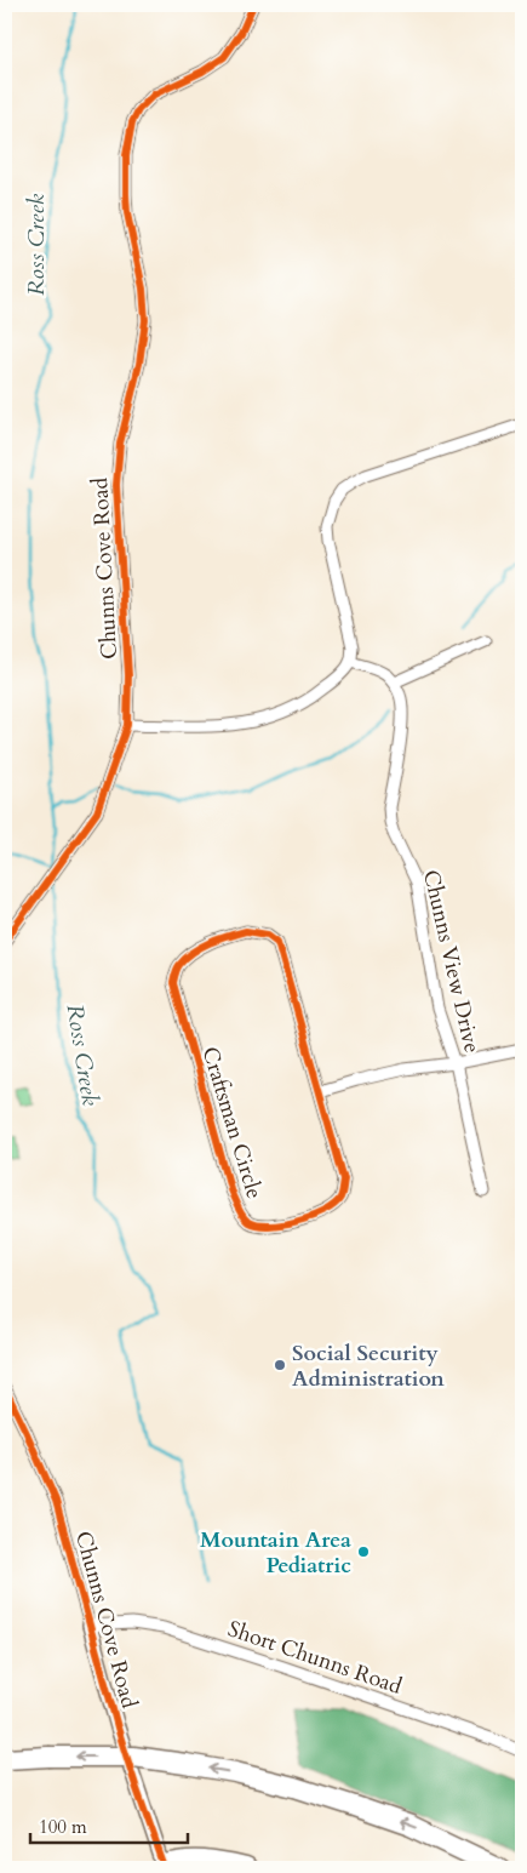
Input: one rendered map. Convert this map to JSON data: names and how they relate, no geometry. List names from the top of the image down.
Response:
{
  "streets": {
    "street": [
      "Chunns Cove Road",
      "Chunns View Drive",
      "Craftsman Circle",
      "Short Chunns Road"
    ]
  },
  "crossings": [
    ["Chunns Cove Road", "Short Chunns Road"]
  ],
  "water": ["Ross Creek"],
  "places": ["Social Security Administration", "Mountain Area Pediatric"],
  "scale_bar": "100 m"
}
